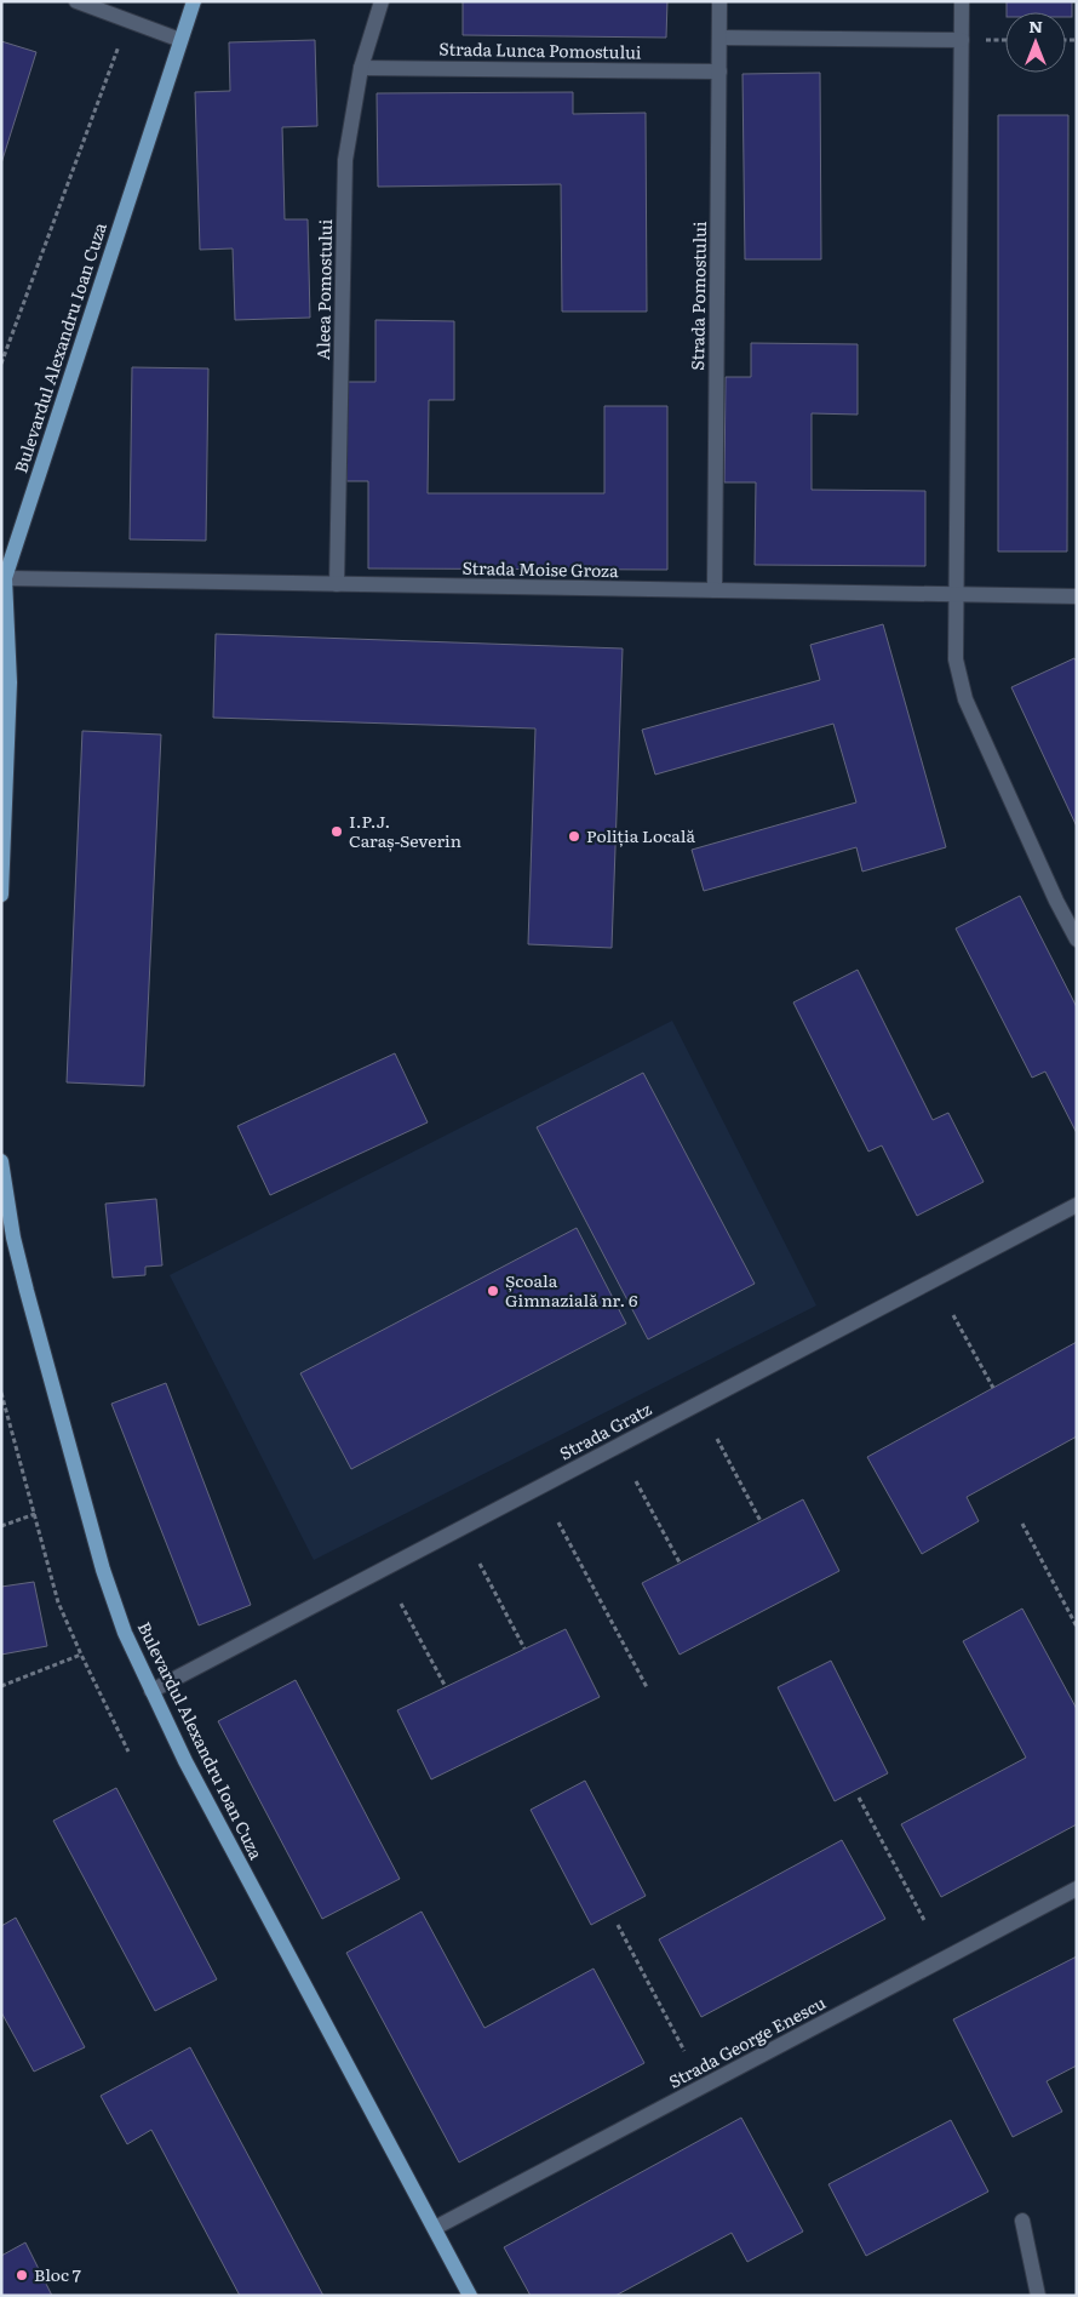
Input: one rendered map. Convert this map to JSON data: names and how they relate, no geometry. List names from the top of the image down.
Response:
{
  "streets": {
    "main road": ["Bulevardul Alexandru Ioan Cuza"],
    "street": [
      "Strada Lunca Pomostului",
      "Aleea Pomostului",
      "Strada Pomostului",
      "Strada Moise Groza",
      "Strada Gratz",
      "Strada George Enescu"
    ]
  },
  "crossings": [
    ["Strada Lunca Pomostului", "Aleea Pomostului"],
    ["Strada Lunca Pomostului", "Strada Pomostului"],
    ["Aleea Pomostului", "Strada Moise Groza"],
    ["Strada Pomostului", "Strada Moise Groza"],
    ["Bulevardul Alexandru Ioan Cuza", "Strada Moise Groza"],
    ["Bulevardul Alexandru Ioan Cuza", "Strada Gratz"],
    ["Bulevardul Alexandru Ioan Cuza", "Strada George Enescu"]
  ],
  "places": [
    "I.P.J. Caraș-Severin",
    "Poliția Locală",
    "Școala Gimnazială nr. 6",
    "Bloc 7"
  ],
  "north": "top"
}
